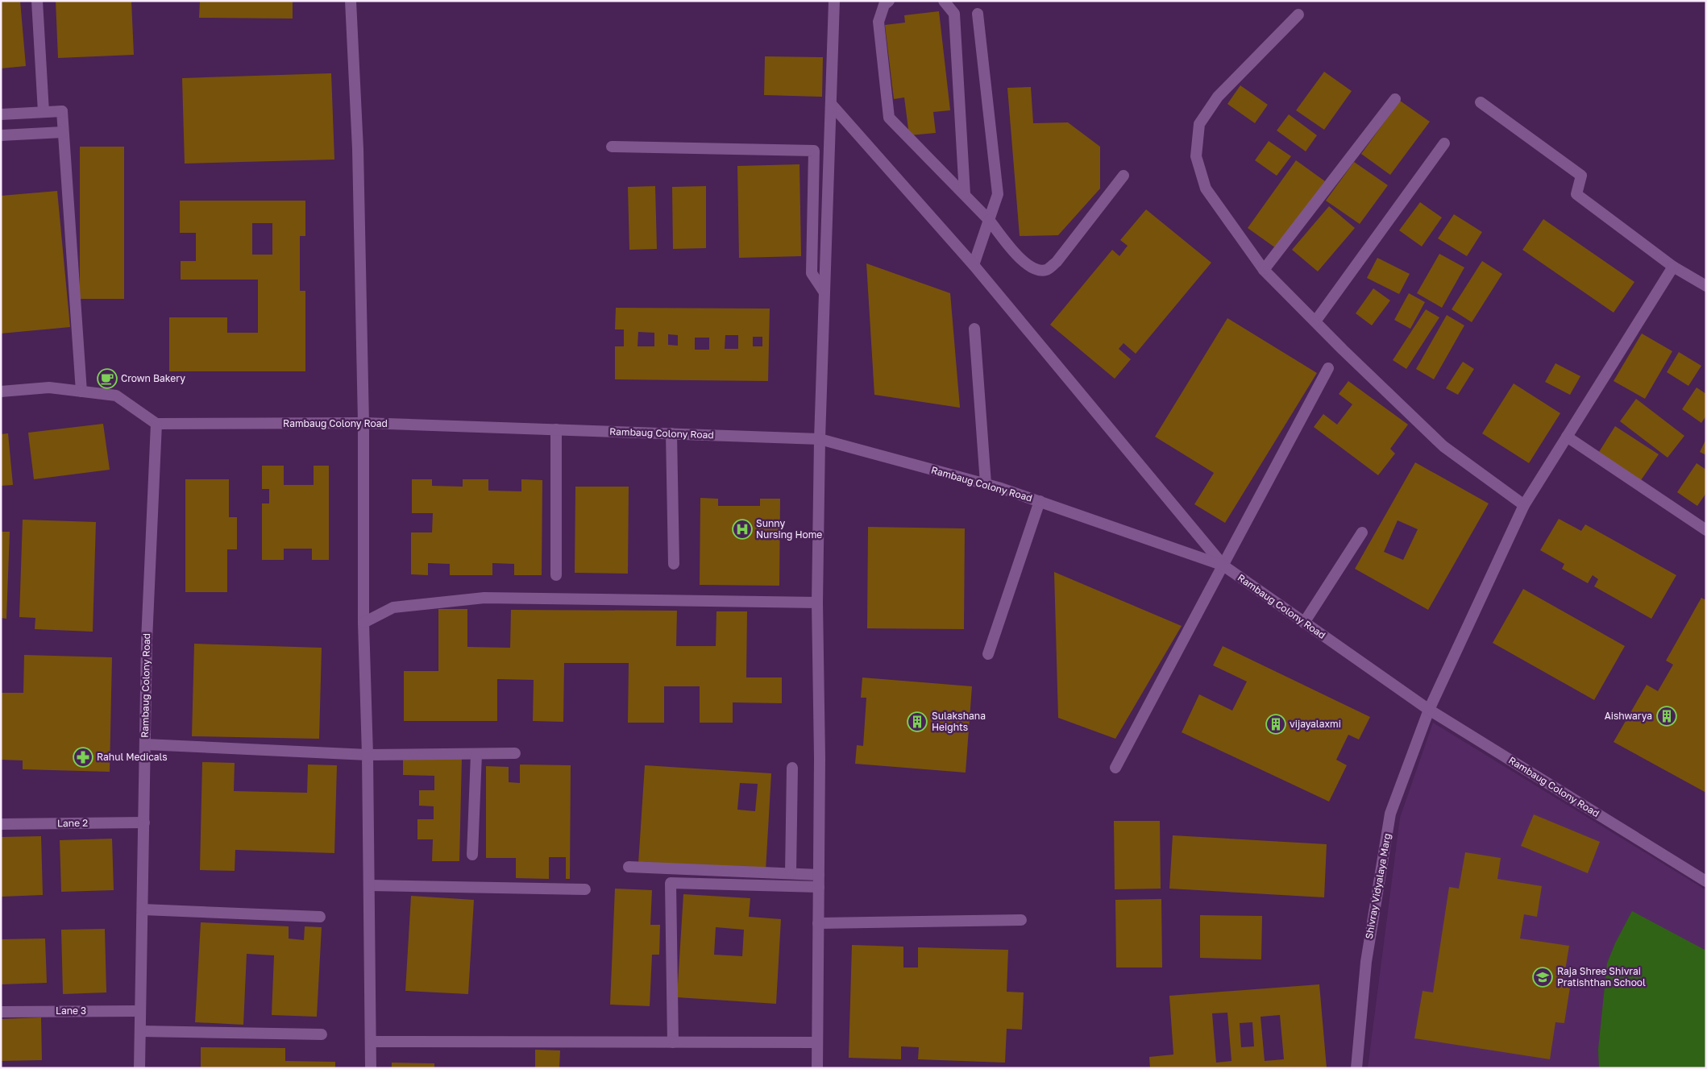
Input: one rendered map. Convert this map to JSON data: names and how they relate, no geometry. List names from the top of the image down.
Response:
{
  "streets": {
    "street": [
      "Rambaug Colony Road",
      "Lane 2",
      "Shivray Vidyalaya Marg",
      "Lane 3"
    ]
  },
  "crossings": [
    ["Rambaug Colony Road", "Lane 2"],
    ["Rambaug Colony Road", "Shivray Vidyalaya Marg"],
    ["Rambaug Colony Road", "Lane 3"]
  ],
  "places": {
    "cafe": ["Crown Bakery"],
    "hospital": ["Sunny Nursing Home"],
    "building": ["Aishwarya", "Sulakshana Heights", "vijayalaxmi"],
    "pharmacy": ["Rahul Medicals"],
    "school or university": ["Raja Shree Shivrai Pratishthan School"]
  }
}
